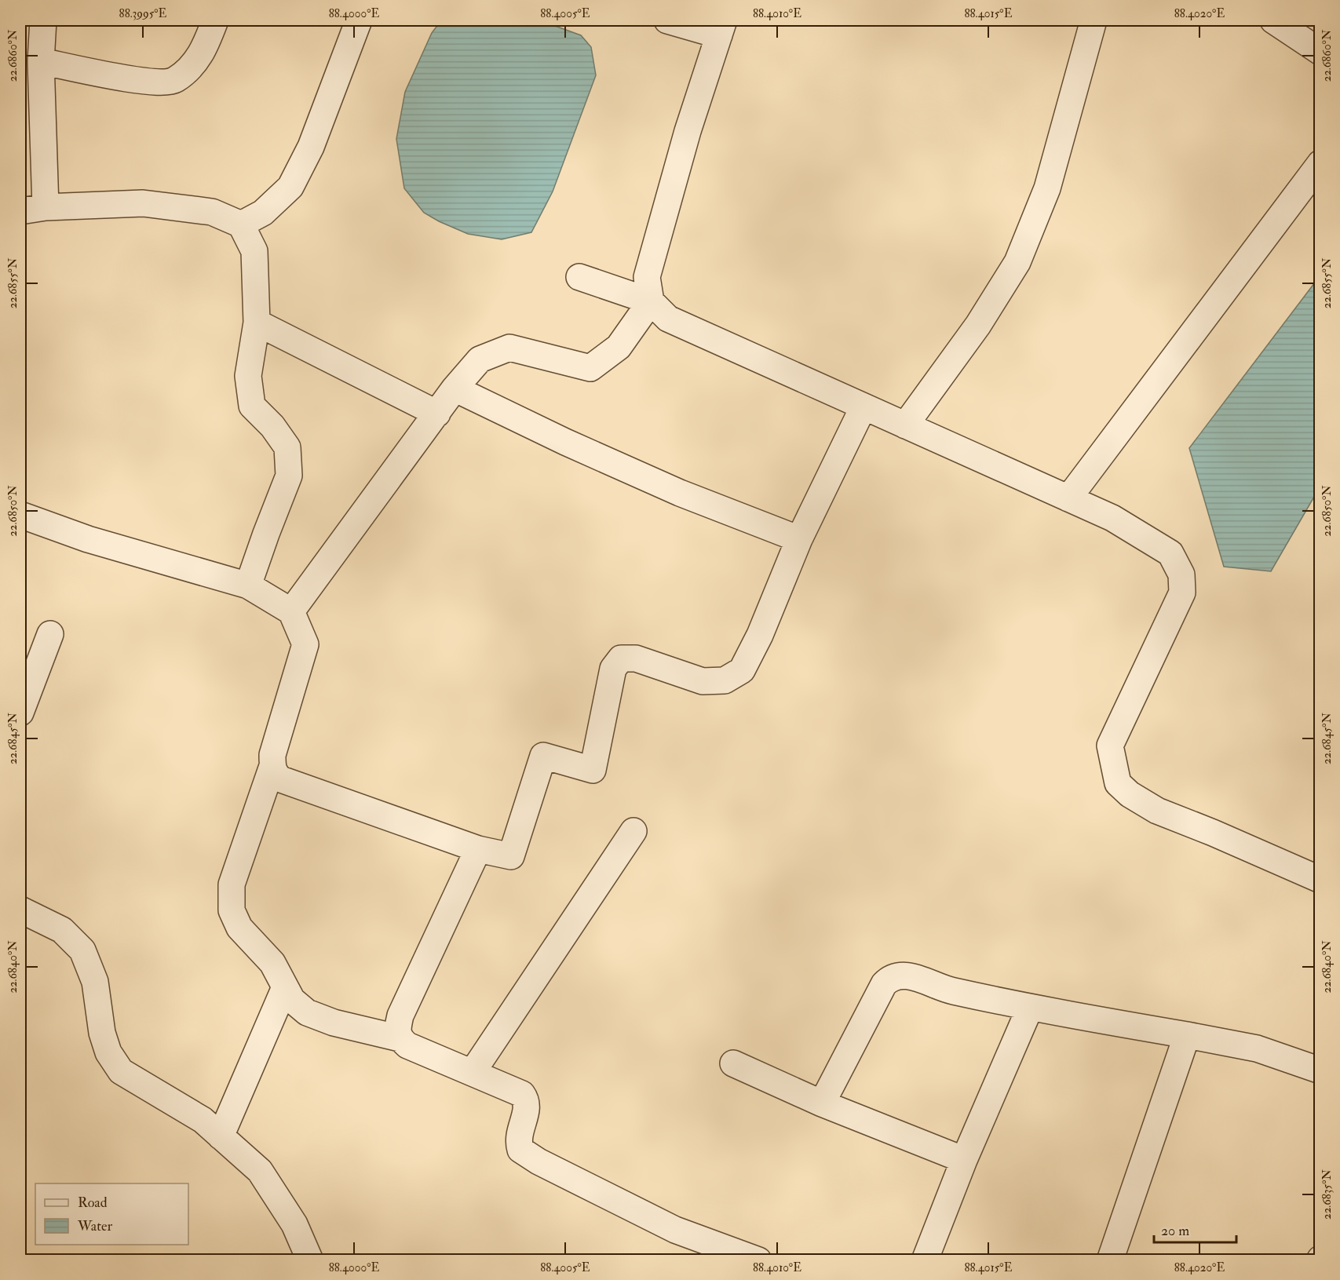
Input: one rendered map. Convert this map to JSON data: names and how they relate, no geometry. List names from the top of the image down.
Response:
{
  "legend": ["Road", "Water"],
  "scale_bar": "20 m",
  "coordinates": [
    "88.3995°E",
    "88.4000°E",
    "88.4005°E",
    "88.4010°E",
    "88.4015°E",
    "88.4020°E",
    "22.6860°N",
    "22.6855°N",
    "22.6850°N",
    "22.6845°N",
    "22.6840°N",
    "22.6835°N"
  ]
}
